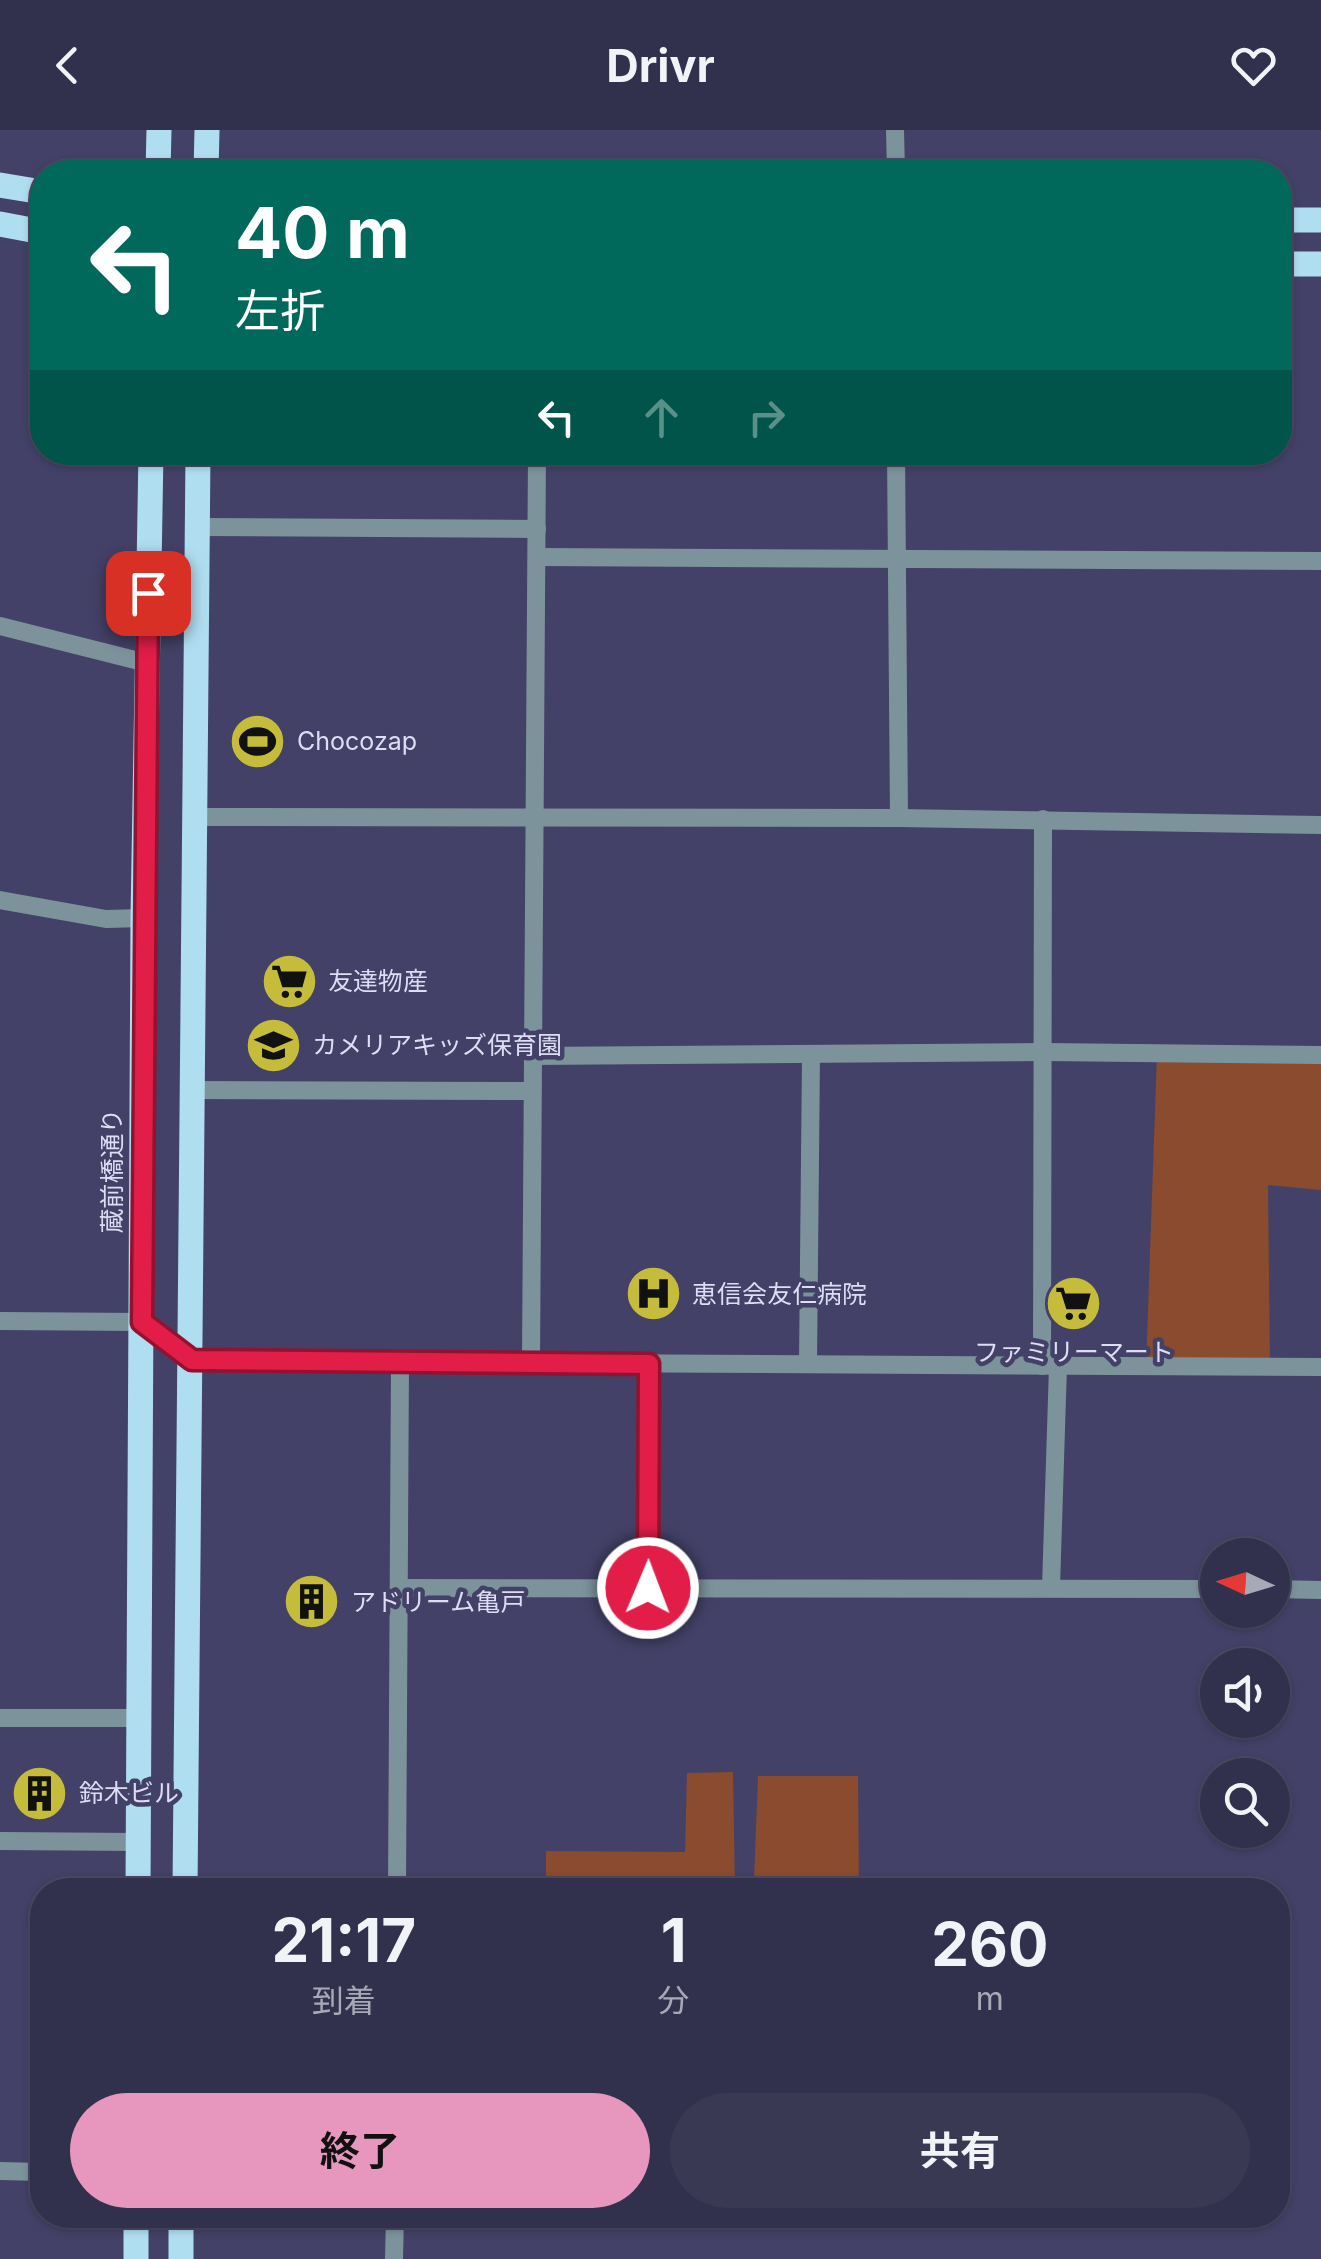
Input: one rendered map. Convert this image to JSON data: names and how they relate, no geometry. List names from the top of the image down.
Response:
{
  "streets": {
    "main road": ["蔵前橋通り"]
  },
  "places": {
    "sports": ["Chocozap"],
    "supermarket": ["友達物産", "ファミリーマート"],
    "school or university": ["カメリアキッズ保育園"],
    "hospital": ["恵信会友仁病院"],
    "building": ["アドリーム亀戸", "鈴木ビル"]
  },
  "north": "left",
  "page": {
    "header": "Drivr",
    "turn": ["40 m", "左折"],
    "eta": [
      "21:17",
      "到着",
      "1",
      "分",
      "260",
      "m"
    ],
    "buttons": ["終了", "共有"]
  }
}
